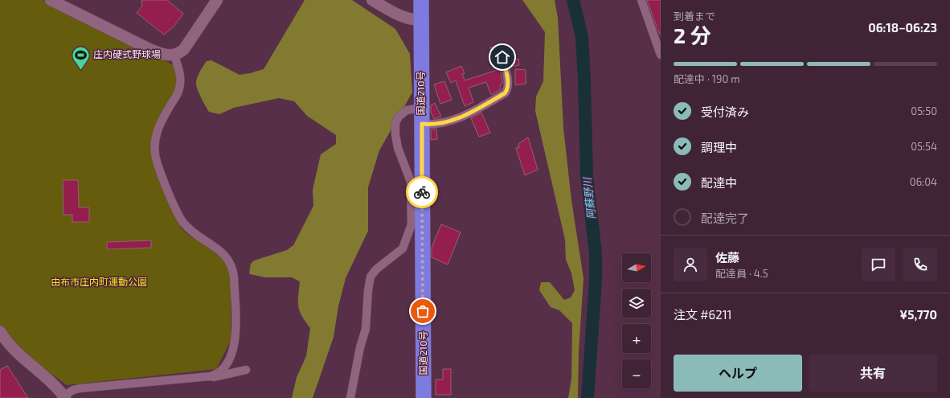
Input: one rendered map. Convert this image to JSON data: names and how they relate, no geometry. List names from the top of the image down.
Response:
{
  "streets": {
    "highway": ["国道210号"]
  },
  "water": ["阿蘇野川"],
  "parks": ["由布市庄内町運動公園"],
  "places": {
    "sports": ["庄内硬式野球場"]
  },
  "north": "right",
  "page": {
    "heading": ["2 分", "到着まで", "06:18–06:23"],
    "panel": [
      "佐藤",
      "配達員 · 4.5",
      "注文 #6211",
      "¥5,770"
    ],
    "bar": "配達中 · 190 m",
    "list": [
      ["受付済み", "05:50"],
      ["調理中", "05:54"],
      ["配達中", "06:04"],
      "配達完了"
    ],
    "map_buttons": ["+", "−"],
    "buttons": ["ヘルプ", "共有"]
  }
}
